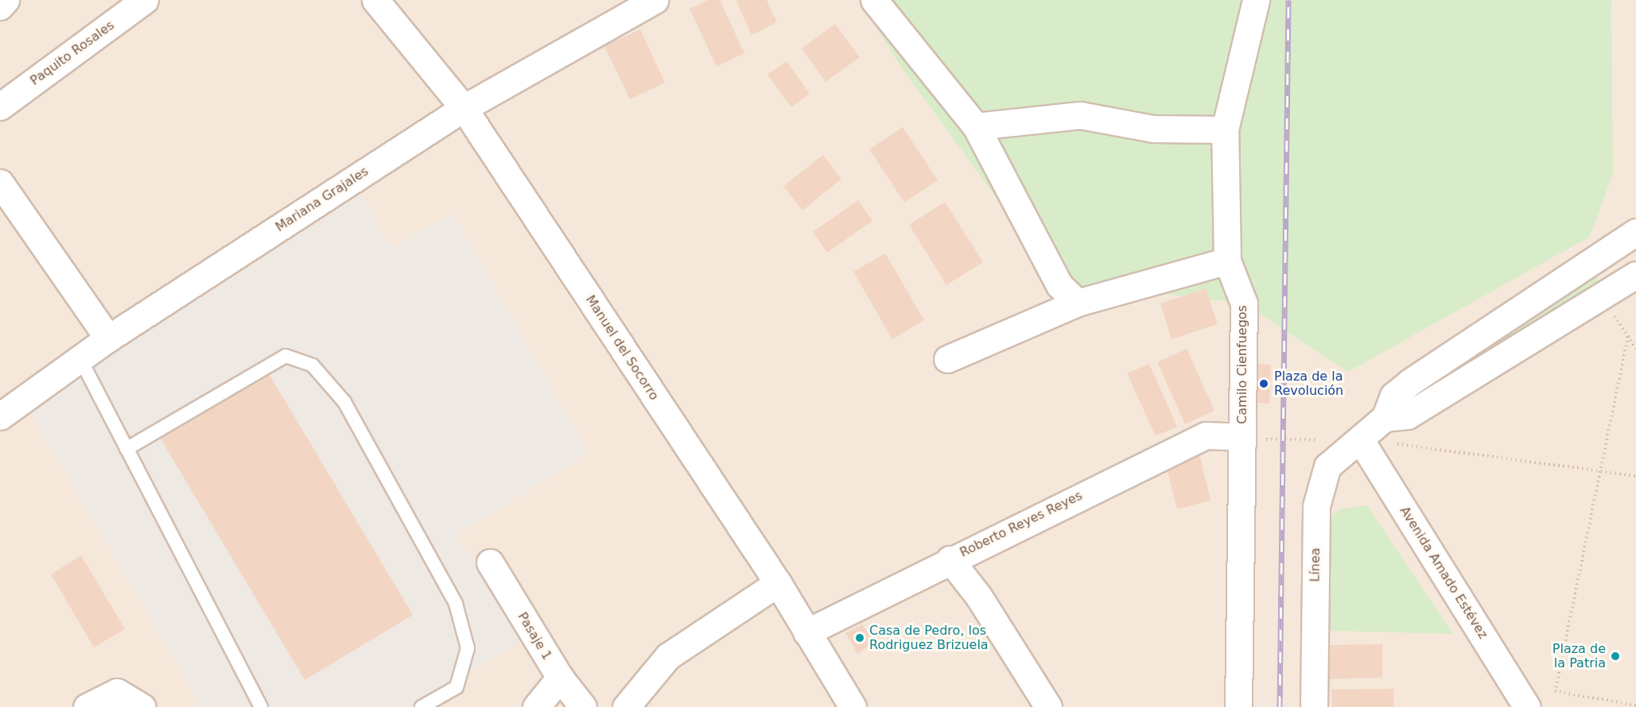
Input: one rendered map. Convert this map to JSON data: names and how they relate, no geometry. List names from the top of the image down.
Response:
{
  "streets": {
    "street": [
      "Paquito Rosales",
      "Mariana Grajales",
      "Manuel del Socorro",
      "Camilo Cienfuegos",
      "Roberto Reyes Reyes",
      "Línea",
      "Avenida Amado Estévez",
      "Pasaje 1"
    ]
  },
  "crossings": [
    ["Mariana Grajales", "Manuel del Socorro"],
    ["Manuel del Socorro", "Roberto Reyes Reyes"],
    ["Camilo Cienfuegos", "Roberto Reyes Reyes"],
    ["Línea", "Avenida Amado Estévez"]
  ],
  "places": ["Plaza de la Revolución", "Casa de Pedro, los Rodriguez Brizuela", "Plaza de la Patria"]
}
